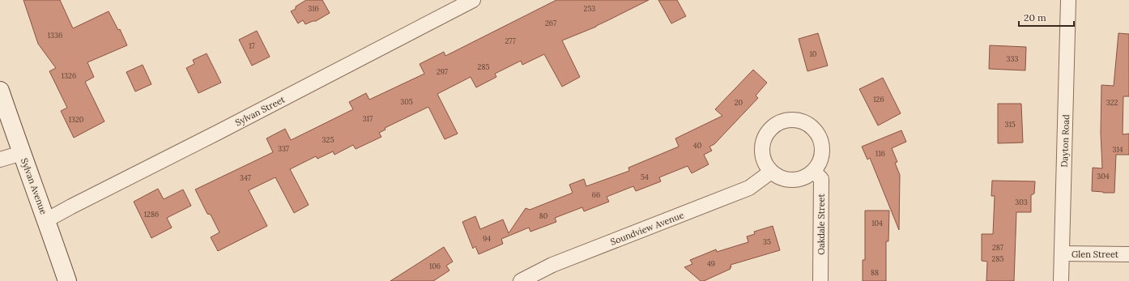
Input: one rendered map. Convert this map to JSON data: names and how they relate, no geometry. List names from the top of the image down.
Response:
{
  "streets": {
    "street": [
      "Sylvan Street",
      "Dayton Road",
      "Sylvan Avenue",
      "Oakdale Street",
      "Soundview Avenue",
      "Glen Street"
    ]
  },
  "crossings": [
    ["Sylvan Street", "Sylvan Avenue"],
    ["Dayton Road", "Glen Street"],
    ["Oakdale Street", "Soundview Avenue"]
  ],
  "house_numbers": [
    "316",
    "253",
    "267",
    "1336",
    "277",
    "17",
    "10",
    "333",
    "285",
    "297",
    "1326",
    "126",
    "305",
    "20",
    "322",
    "317",
    "1320",
    "315",
    "325",
    "40",
    "337",
    "314",
    "116",
    "304",
    "54",
    "347",
    "66",
    "303",
    "1286",
    "80",
    "104",
    "94",
    "35",
    "287",
    "285",
    "49",
    "106",
    "88"
  ],
  "scale_bar": "20 m"
}
